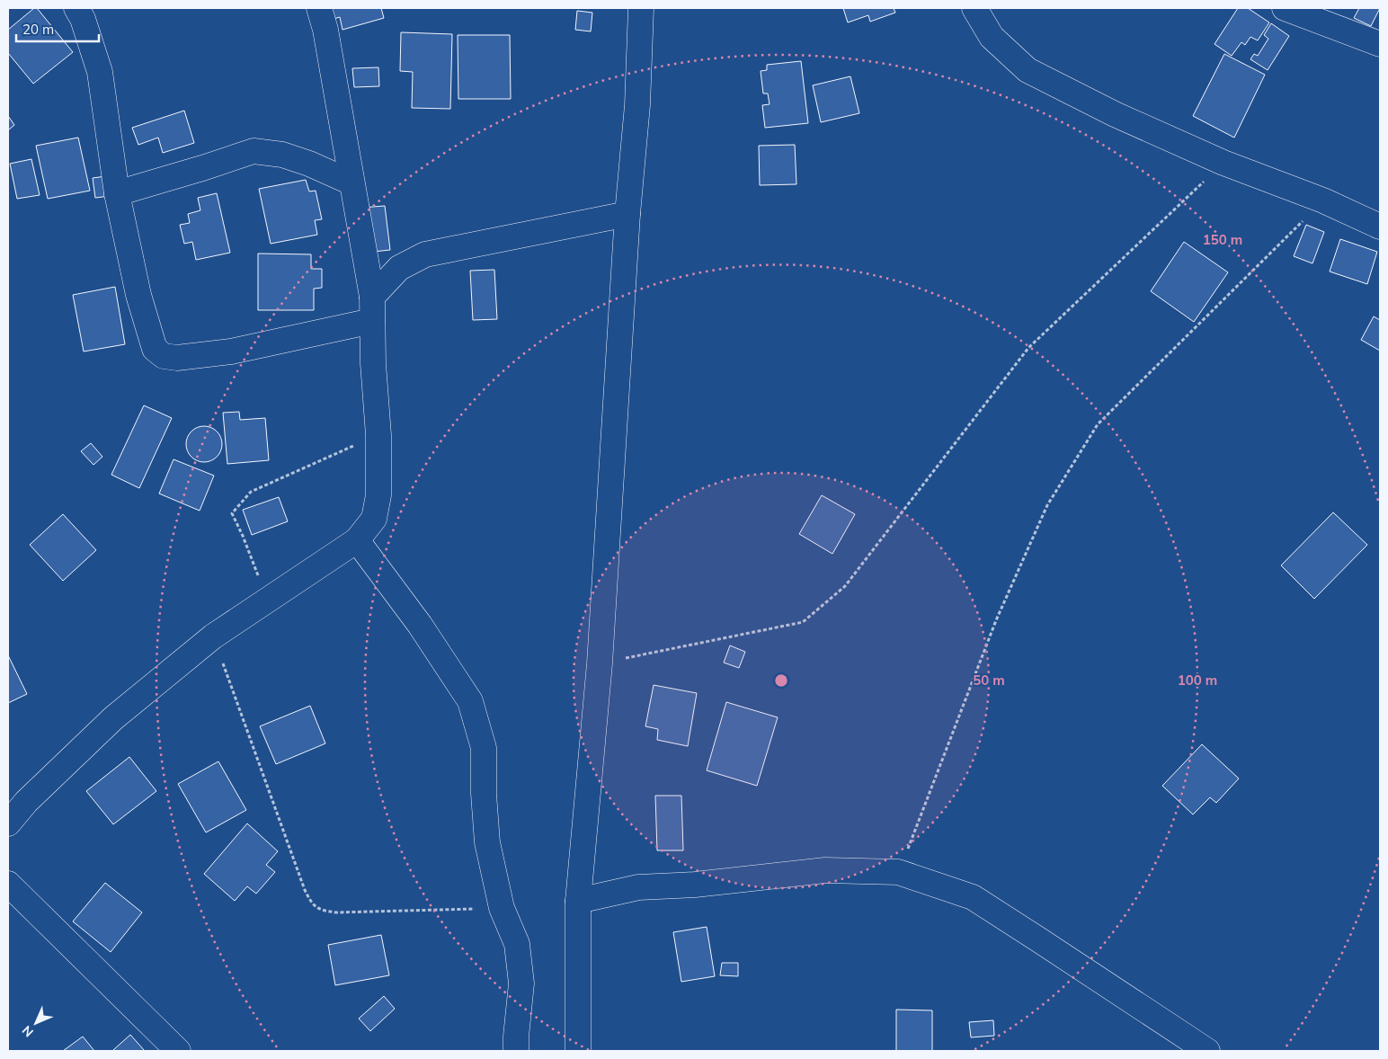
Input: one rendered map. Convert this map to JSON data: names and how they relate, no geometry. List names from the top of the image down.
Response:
{
  "scale_bar": "20 m",
  "north": "bottom left",
  "rings": ["150 m", "50 m", "100 m"]
}
